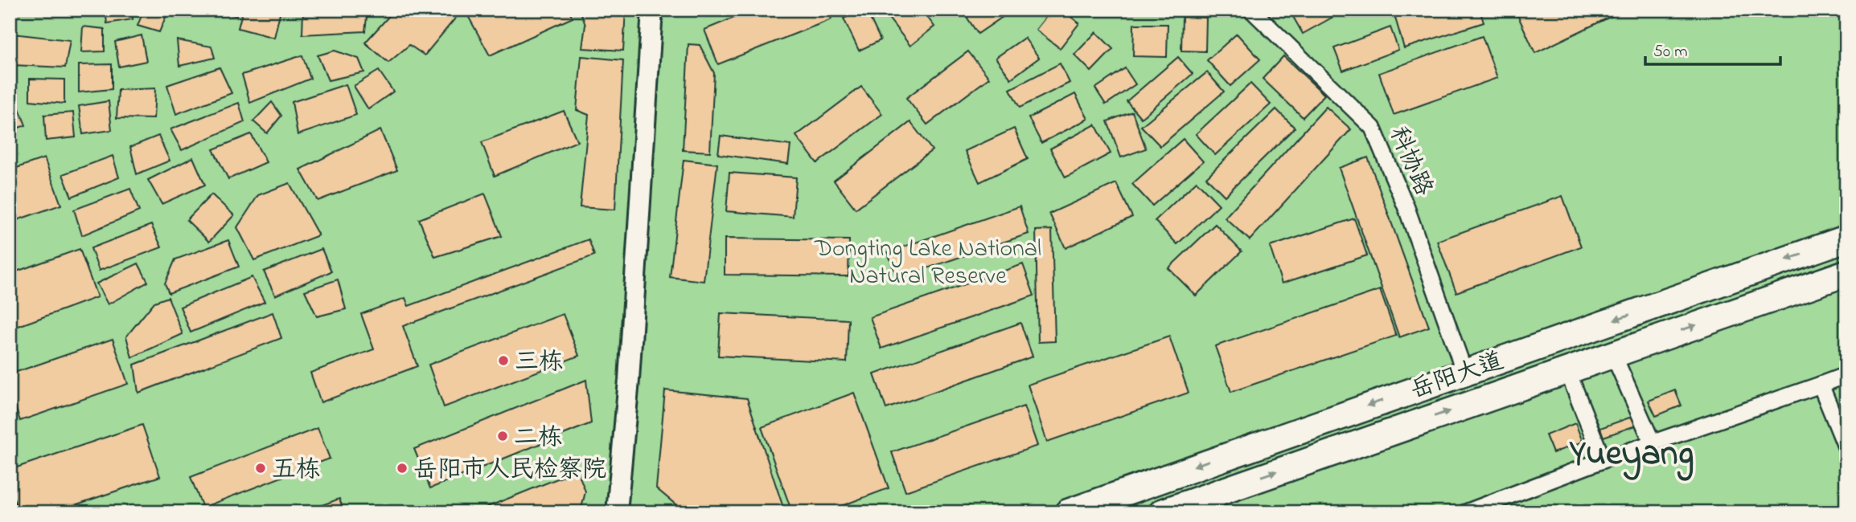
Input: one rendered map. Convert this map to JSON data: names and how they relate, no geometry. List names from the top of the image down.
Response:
{
  "streets": {
    "main road": ["岳阳大道"],
    "street": ["科协路"]
  },
  "crossings": [
    ["科协路", "岳阳大道"]
  ],
  "districts": ["Yueyang"],
  "parks": ["Dongting Lake National Natural Reserve"],
  "places": [
    "三栋",
    "二栋",
    "五栋",
    "岳阳市人民检察院"
  ],
  "scale_bar": "50 m"
}
